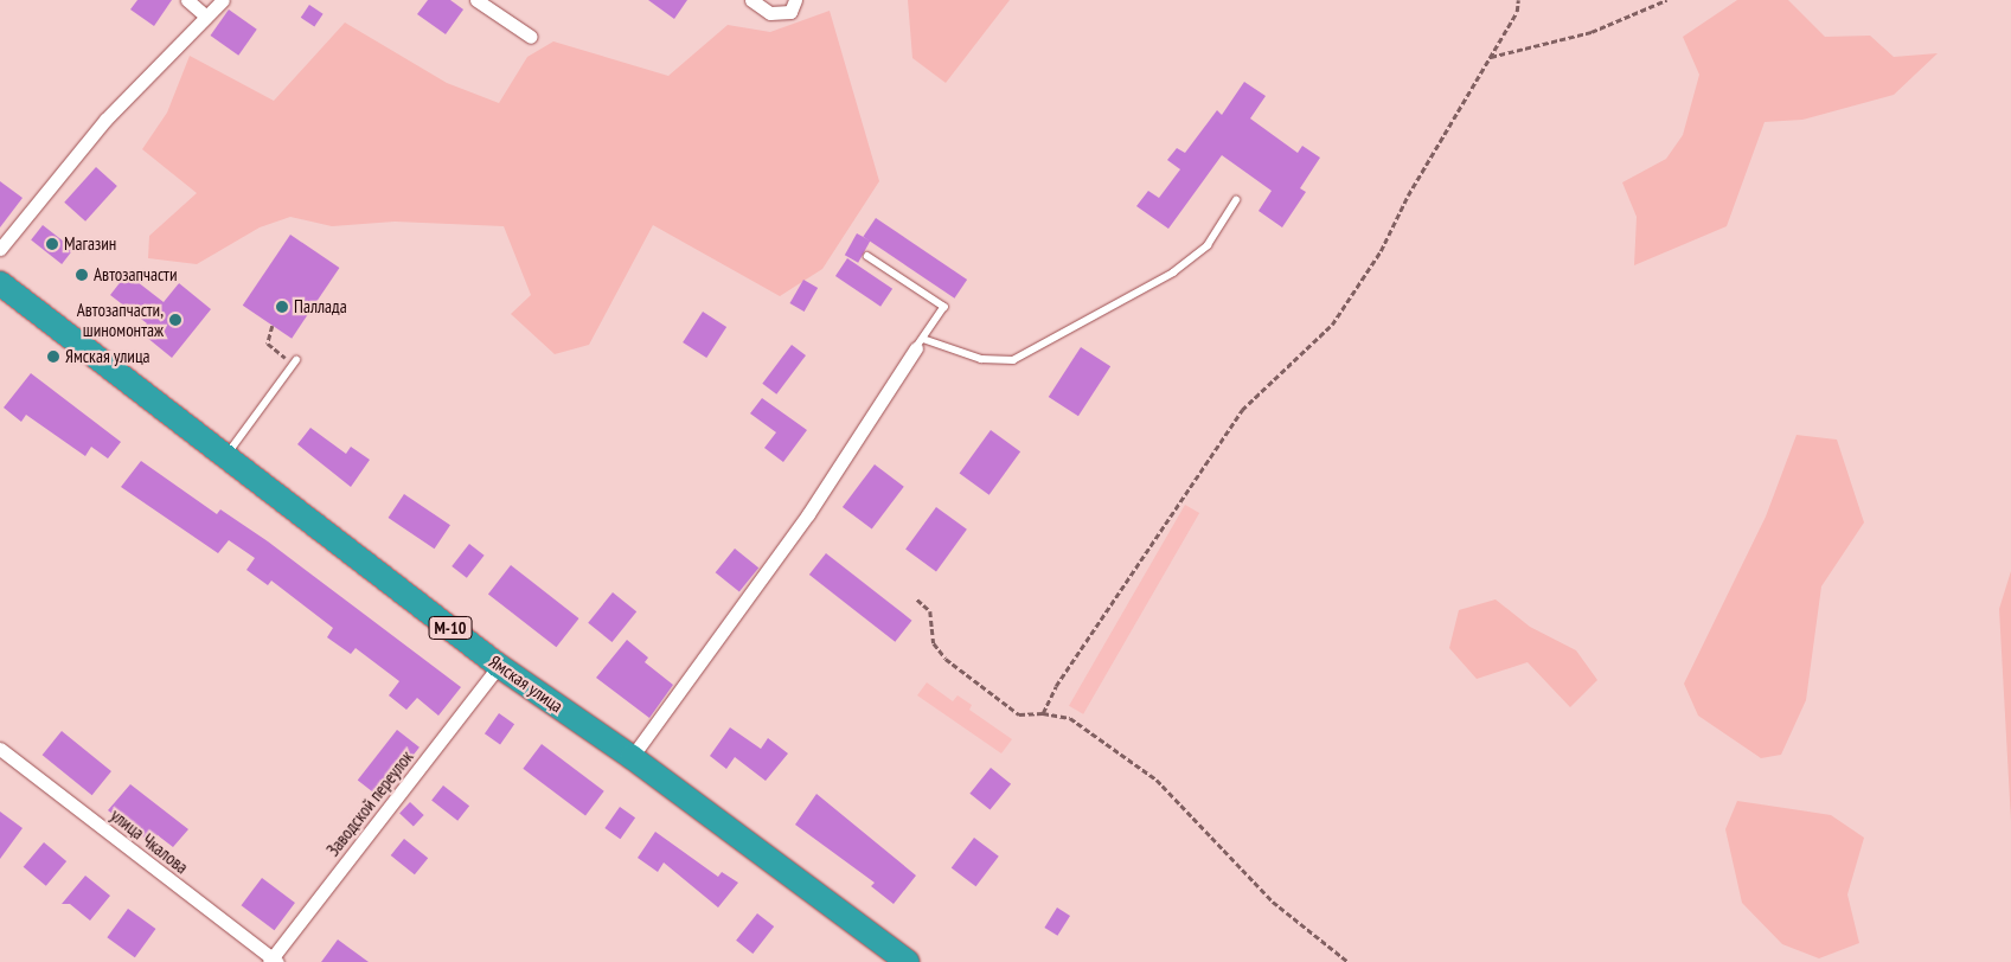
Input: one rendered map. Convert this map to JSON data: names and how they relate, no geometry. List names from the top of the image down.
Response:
{
  "streets": {
    "highway": ["М-10", "Ямская улица"],
    "street": ["Заводской переулок", "улица Чкалова"]
  },
  "crossings": [
    ["Ямская улица", "Заводской переулок"],
    ["Заводской переулок", "улица Чкалова"]
  ],
  "places": [
    "Магазин",
    "Автозапчасти",
    "Паллада",
    "Автозапчасти, шиномонтаж",
    "Ямская улица"
  ]
}
